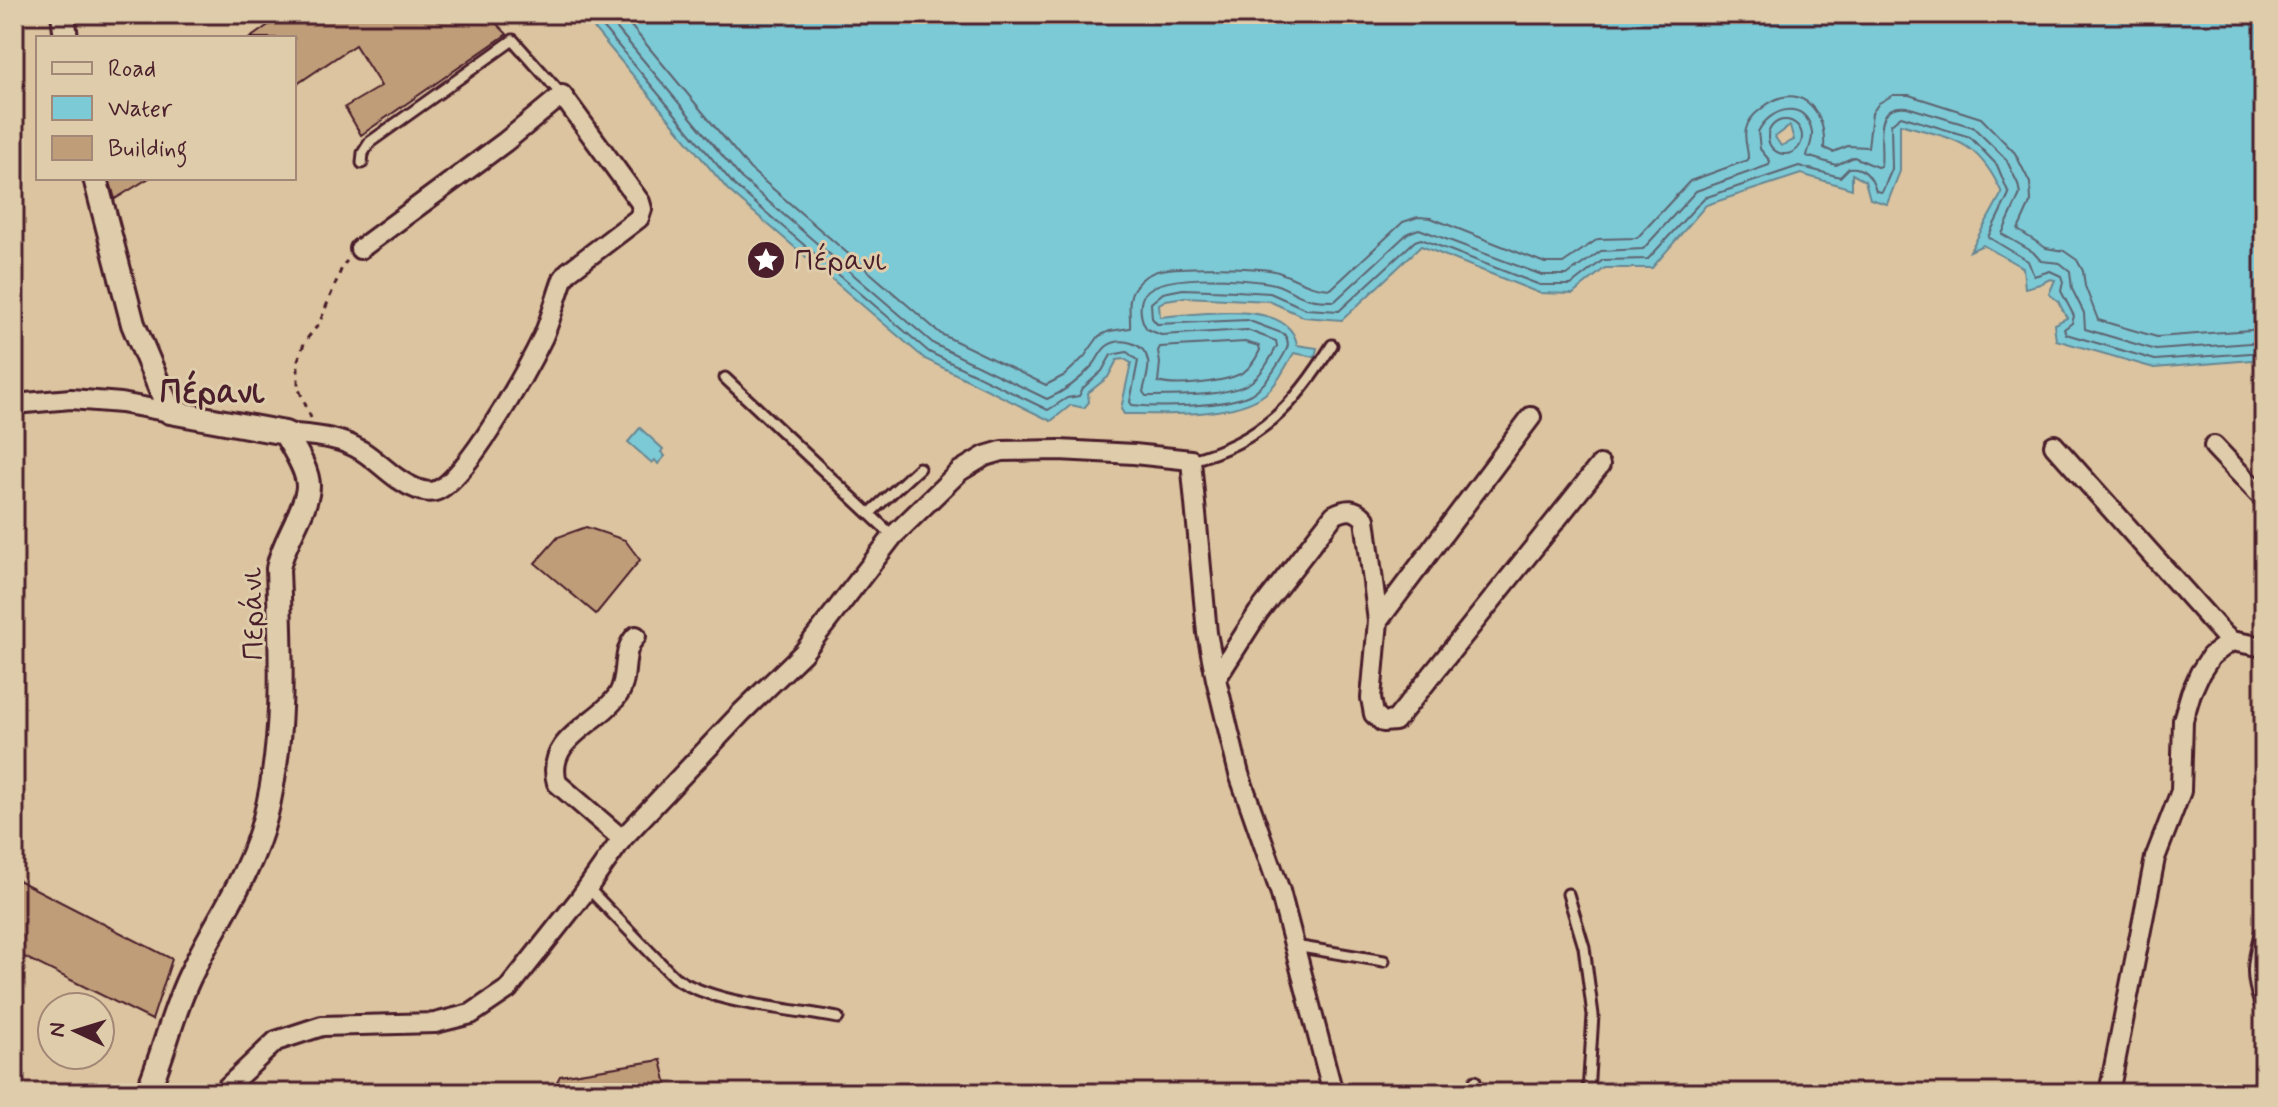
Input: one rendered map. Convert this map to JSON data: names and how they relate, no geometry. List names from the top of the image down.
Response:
{
  "streets": {
    "street": ["Περάνι"]
  },
  "districts": ["Πέρανι"],
  "places": {
    "place": ["Πέρανι"]
  },
  "legend": ["Road", "Water", "Building"],
  "north": "left"
}
